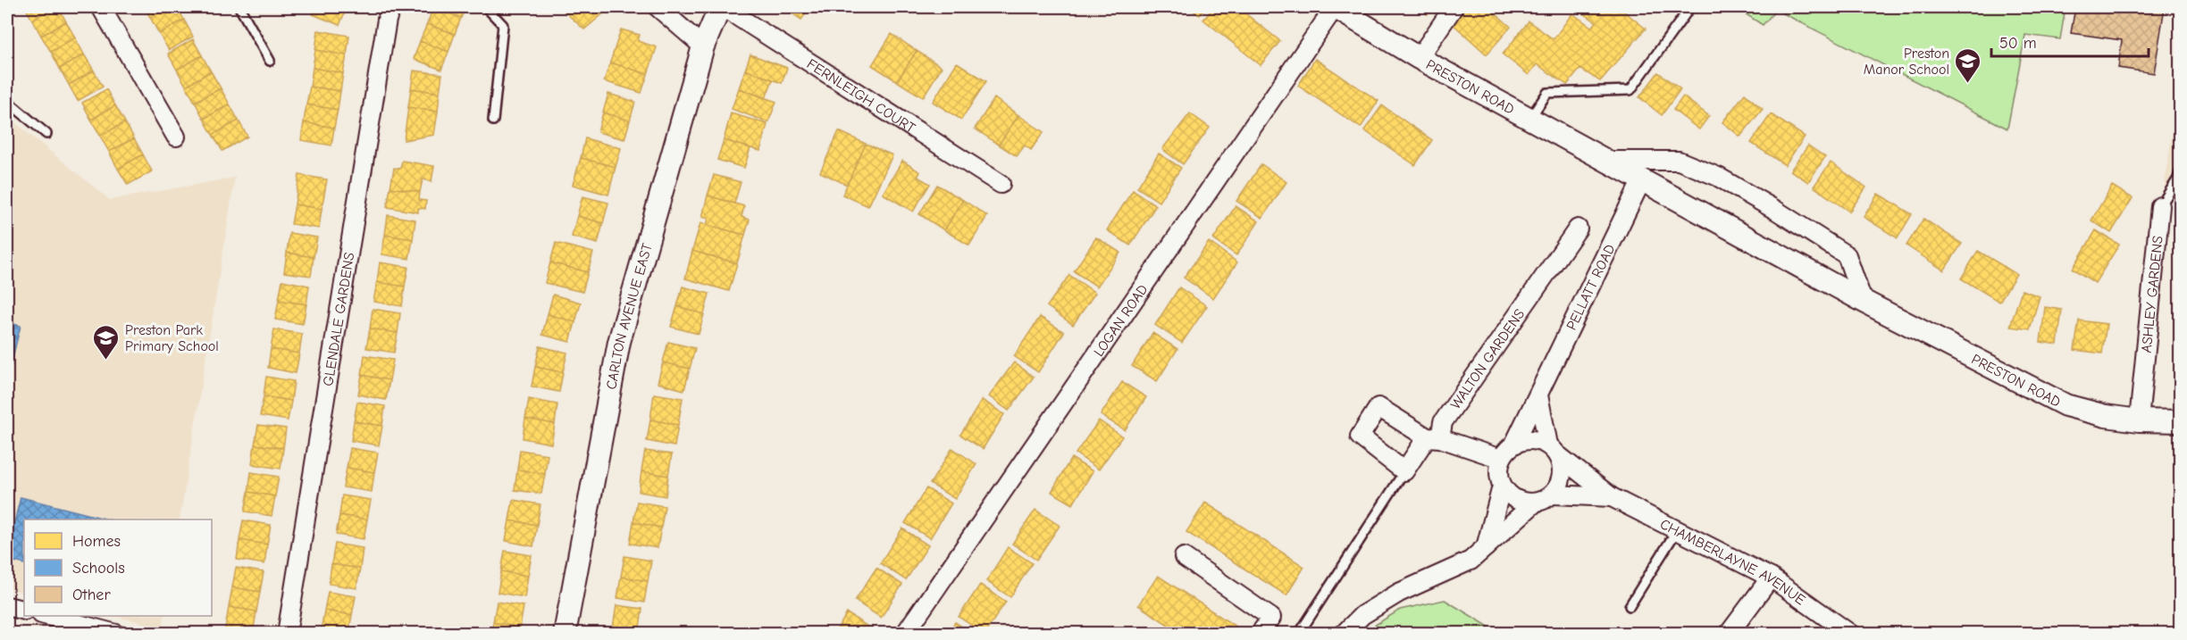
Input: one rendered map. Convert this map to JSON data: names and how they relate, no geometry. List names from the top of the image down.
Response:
{
  "streets": {
    "street": [
      "PRESTON ROAD",
      "FERNLEIGH COURT",
      "PELLATT ROAD",
      "ASHLEY GARDENS",
      "CARLTON AVENUE EAST",
      "GLENDALE GARDENS",
      "LOGAN ROAD",
      "WALTON GARDENS",
      "CHAMBERLAYNE AVENUE"
    ]
  },
  "crossings": [
    ["PRESTON ROAD", "PELLATT ROAD"],
    ["PRESTON ROAD", "ASHLEY GARDENS"],
    ["PRESTON ROAD", "LOGAN ROAD"],
    ["FERNLEIGH COURT", "CARLTON AVENUE EAST"],
    ["PELLATT ROAD", "CHAMBERLAYNE AVENUE"]
  ],
  "places": {
    "school or university": ["Preston Manor School", "Preston Park Primary School"]
  },
  "legend": ["Homes", "Schools", "Other"],
  "scale_bar": "50 m"
}
